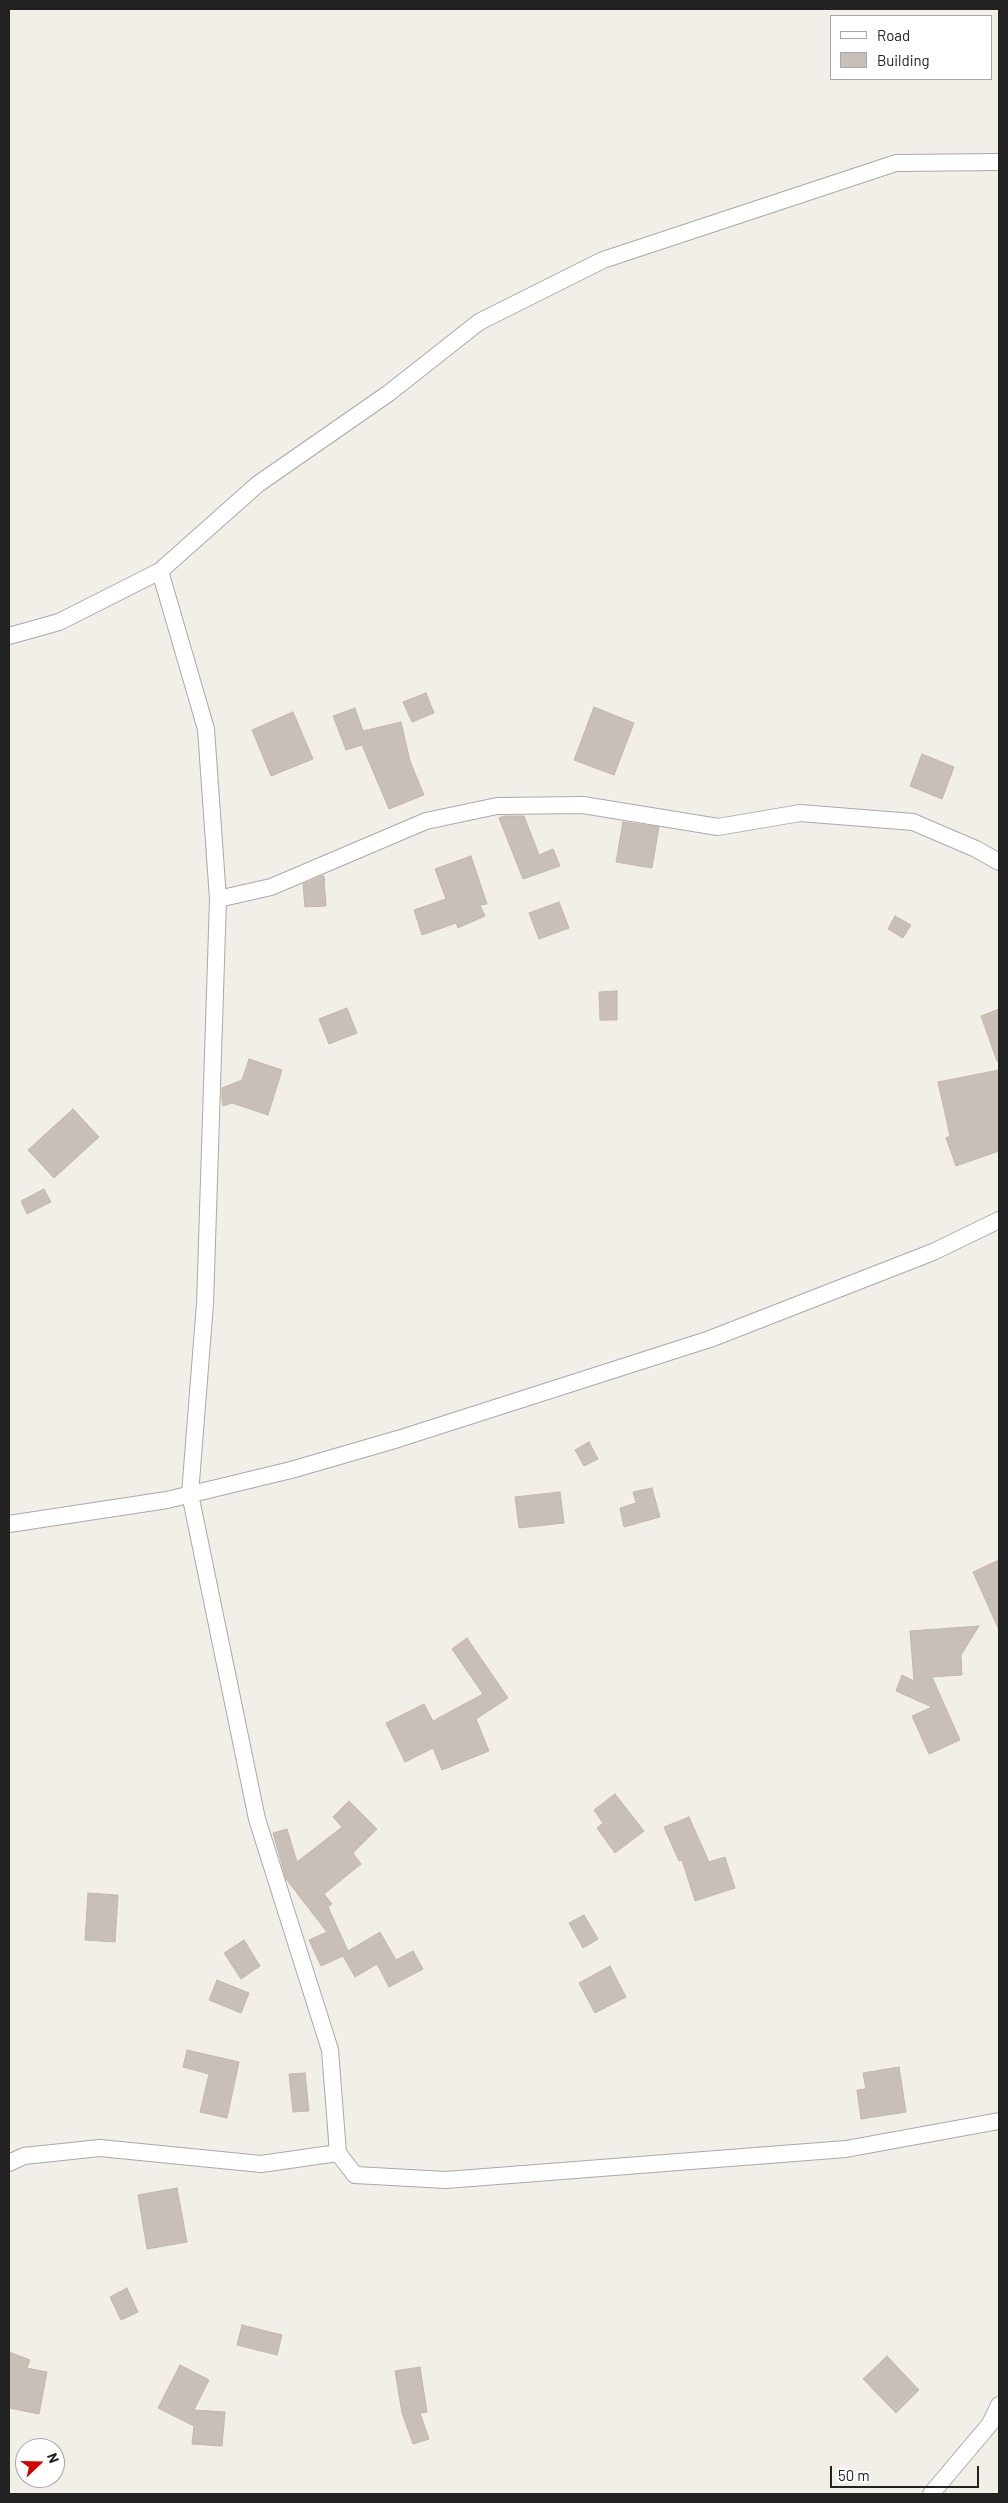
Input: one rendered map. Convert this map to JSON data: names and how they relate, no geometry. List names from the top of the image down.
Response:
{
  "legend": ["Road", "Building"],
  "scale_bar": "50 m",
  "north": "right"
}
